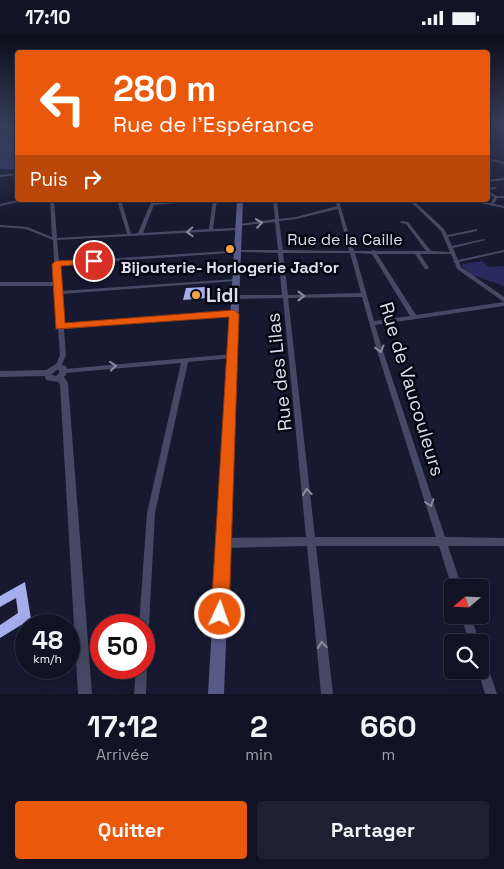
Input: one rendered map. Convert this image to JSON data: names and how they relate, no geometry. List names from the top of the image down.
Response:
{
  "streets": {
    "street": ["Rue de la Caille", "Rue des Lilas", "Rue de Vaucouleurs"]
  },
  "crossings": [
    ["Rue de la Caille", "Rue des Lilas"],
    ["Rue de la Caille", "Rue de Vaucouleurs"]
  ],
  "one_way": ["Rue des Lilas", "Rue de Vaucouleurs"],
  "places": ["Bijouterie- Horlogerie Jad'or", "Lidl"],
  "north": "left",
  "page": {
    "status": "17:10",
    "turn": ["280 m", "Rue de l'Espérance"],
    "then": "Puis",
    "speed": "48 km/h",
    "limit": "50",
    "eta": [
      "17:12",
      "Arrivée",
      "2",
      "min",
      "660",
      "m"
    ],
    "buttons": ["Quitter", "Partager"]
  }
}
